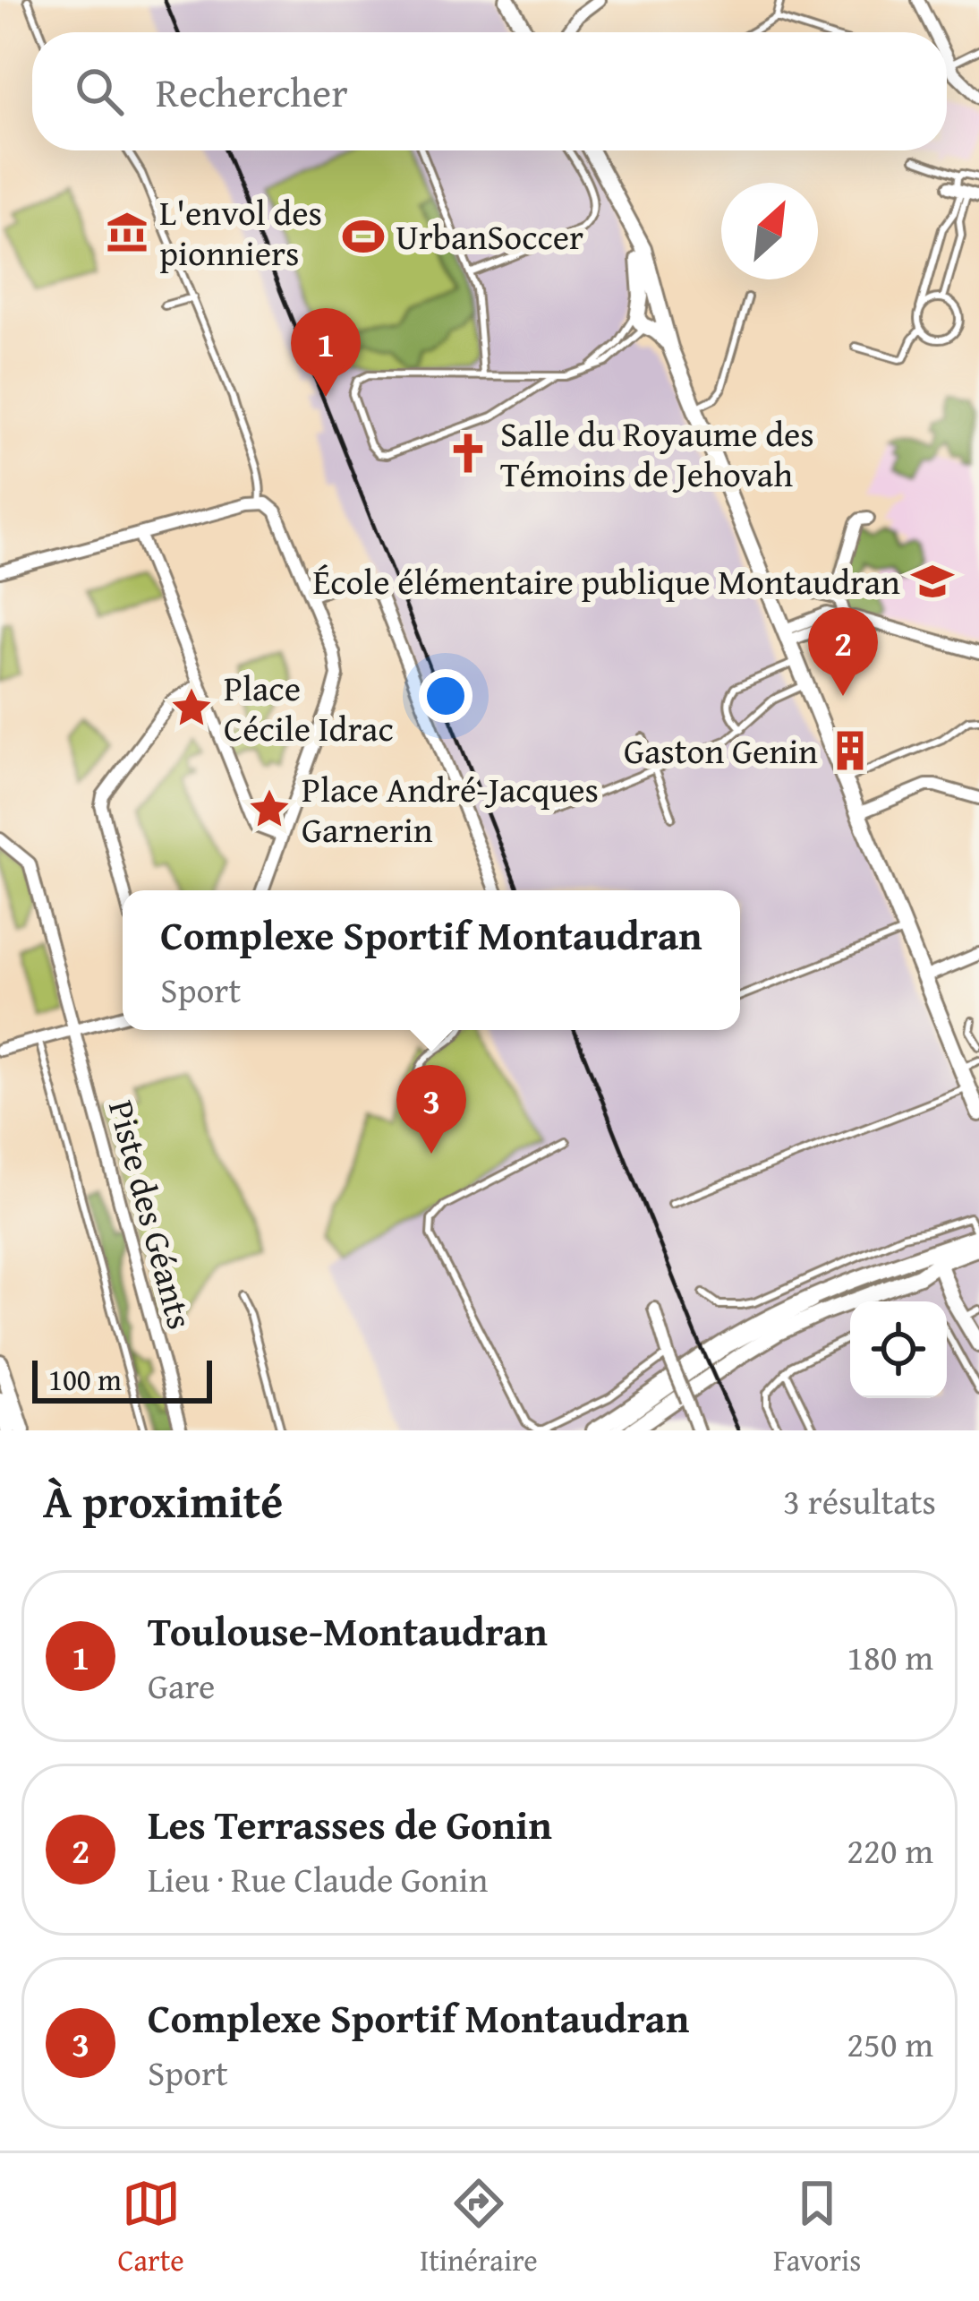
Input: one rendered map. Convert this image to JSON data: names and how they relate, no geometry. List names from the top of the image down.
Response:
{
  "streets": {
    "street": ["Piste des Géants"]
  },
  "places": {
    "museum": ["L'envol des pionniers"],
    "sports": ["UrbanSoccer"],
    "church": ["Salle du Royaume des Témoins de Jehovah"],
    "school or university": ["École élémentaire publique Montaudran"],
    "place": ["Place Cécile Idrac", "Place André-Jacques Garnerin"],
    "building": ["Gaston Genin"]
  },
  "scale_bar": "100 m",
  "north": "top right",
  "page": {
    "search": "Rechercher",
    "pins": ["1", "2", "3"],
    "popup": ["Complexe Sportif Montaudran", "Sport"],
    "scale": "100 m",
    "heading": ["À proximité", "3 résultats"],
    "list": [
      {
        "mark": "1",
        "name": "Toulouse-Montaudran",
        "note": "Gare",
        "value": "180 m"
      },
      {
        "mark": "2",
        "name": "Les Terrasses de Gonin",
        "note": "Lieu · Rue Claude Gonin",
        "value": "220 m"
      },
      {
        "mark": "3",
        "name": "Complexe Sportif Montaudran",
        "note": "Sport",
        "value": "250 m"
      }
    ],
    "nav": ["Carte", "Itinéraire", "Favoris"]
  }
}
